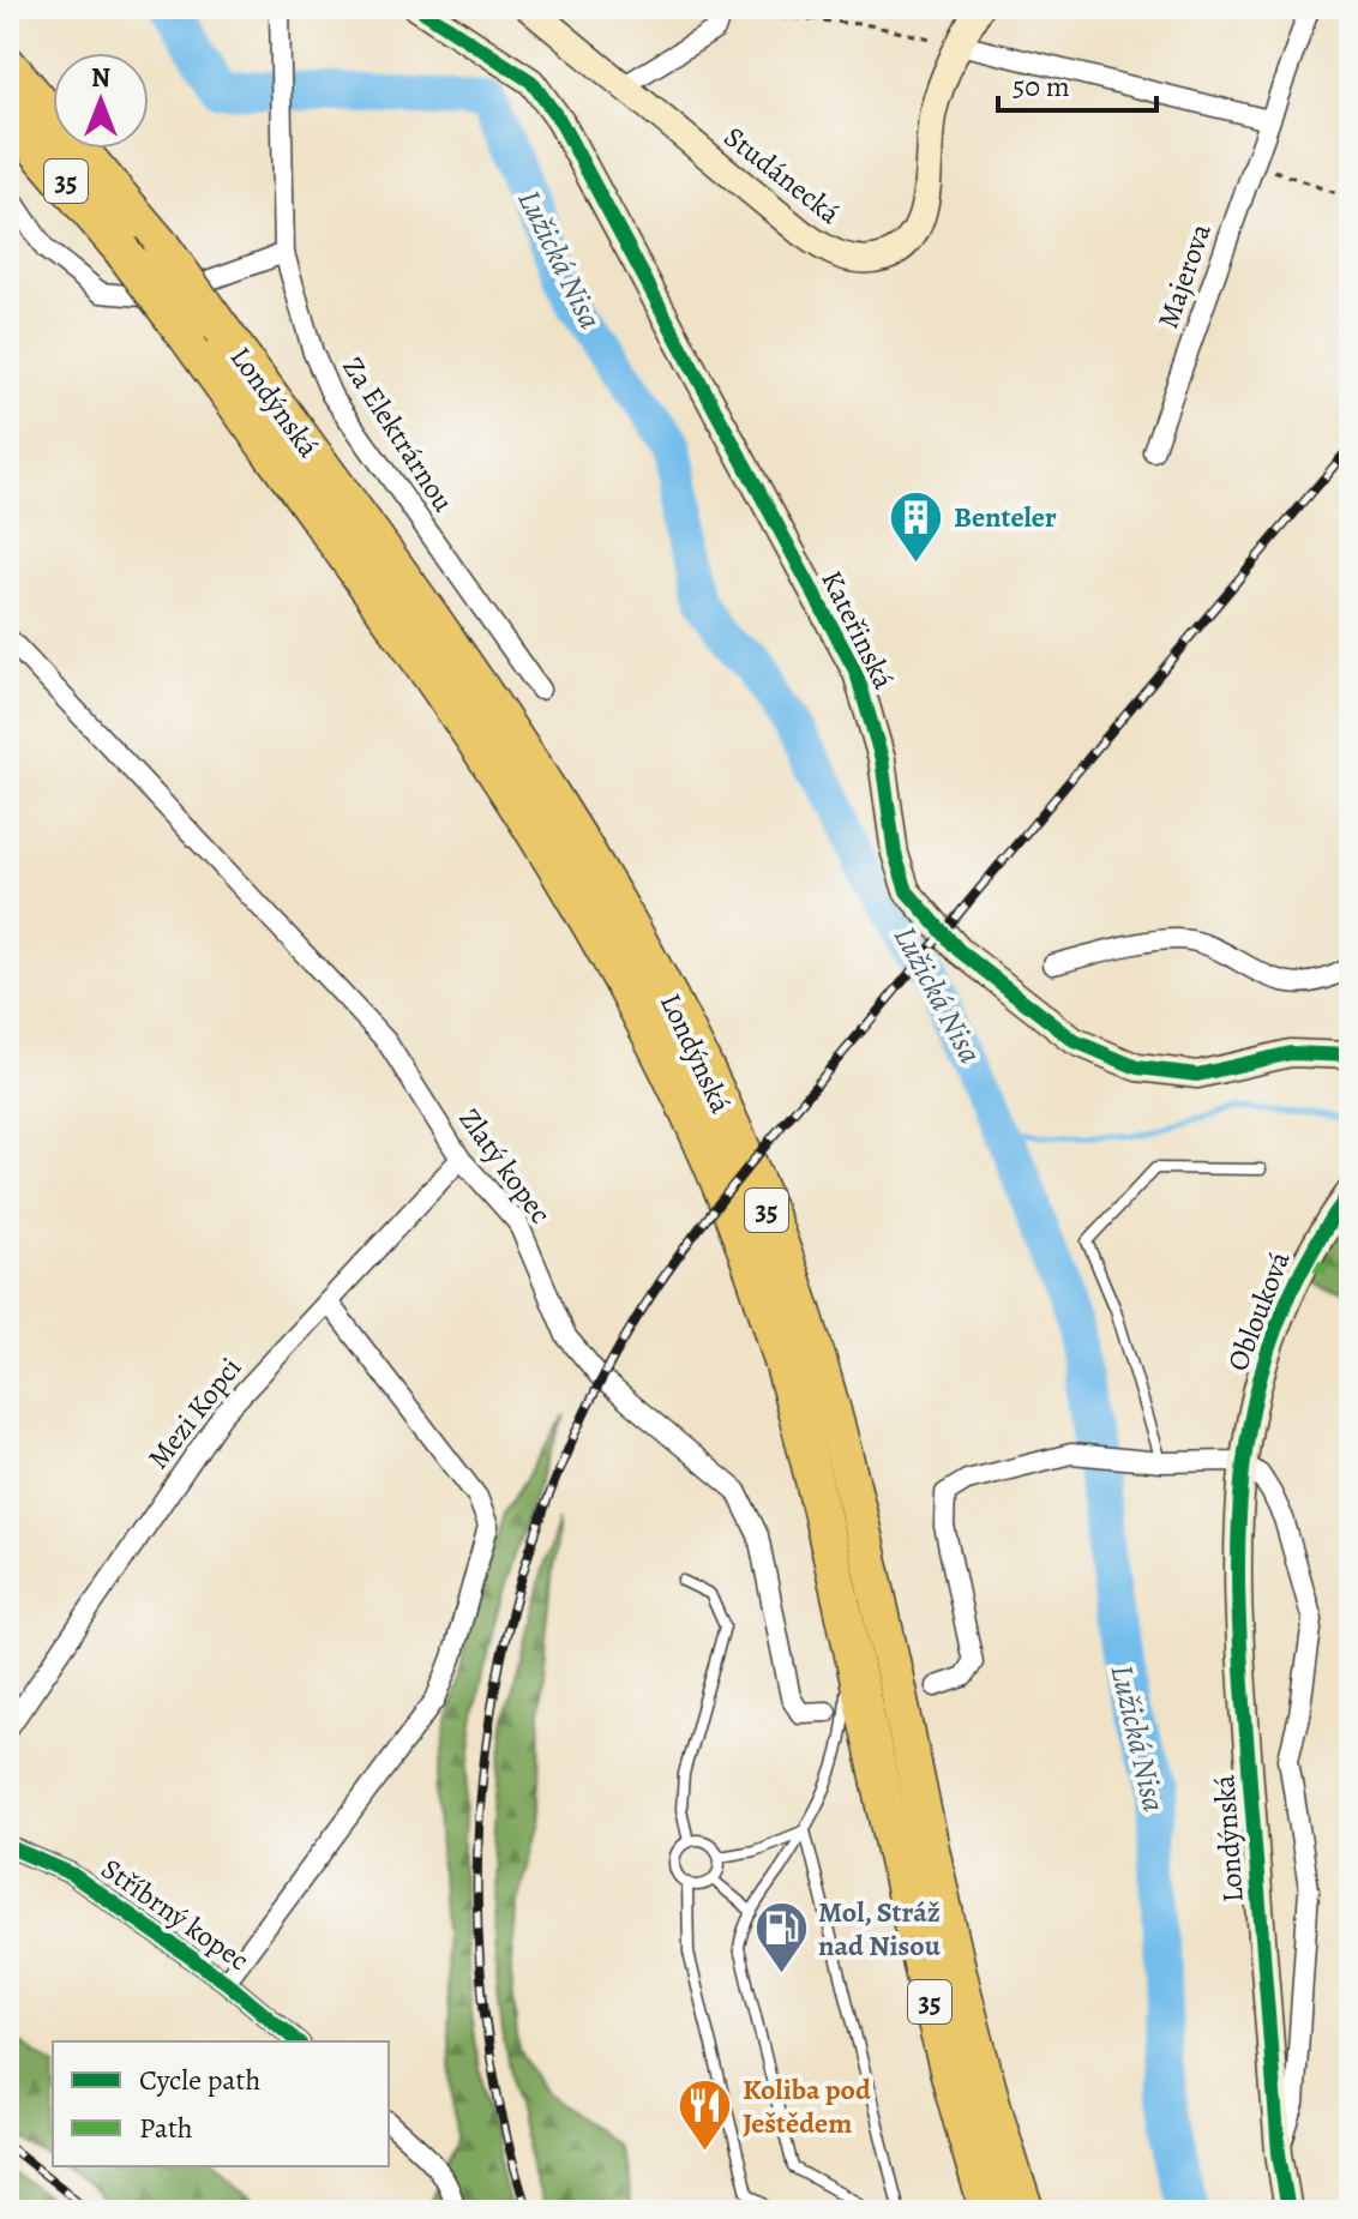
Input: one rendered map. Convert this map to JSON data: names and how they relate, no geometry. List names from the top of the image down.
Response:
{
  "streets": {
    "highway": ["35", "Londýnská"],
    "street": [
      "Studánecká",
      "Majerova",
      "Za Elektrárnou",
      "Kateřinská",
      "Zlatý kopec",
      "Oblouková",
      "Mezi Kopci",
      "Stříbrný kopec"
    ]
  },
  "crossings": [
    ["Londýnská", "Oblouková"],
    ["Zlatý kopec", "Mezi Kopci"],
    ["Mezi Kopci", "Stříbrný kopec"]
  ],
  "water": ["Lužická Nisa"],
  "places": {
    "building": ["Benteler"],
    "fuel station": ["Mol, Stráž nad Nisou"],
    "restaurant": ["Koliba pod Ještědem"]
  },
  "legend": ["Cycle path", "Path"],
  "scale_bar": "50 m",
  "north": "top"
}
